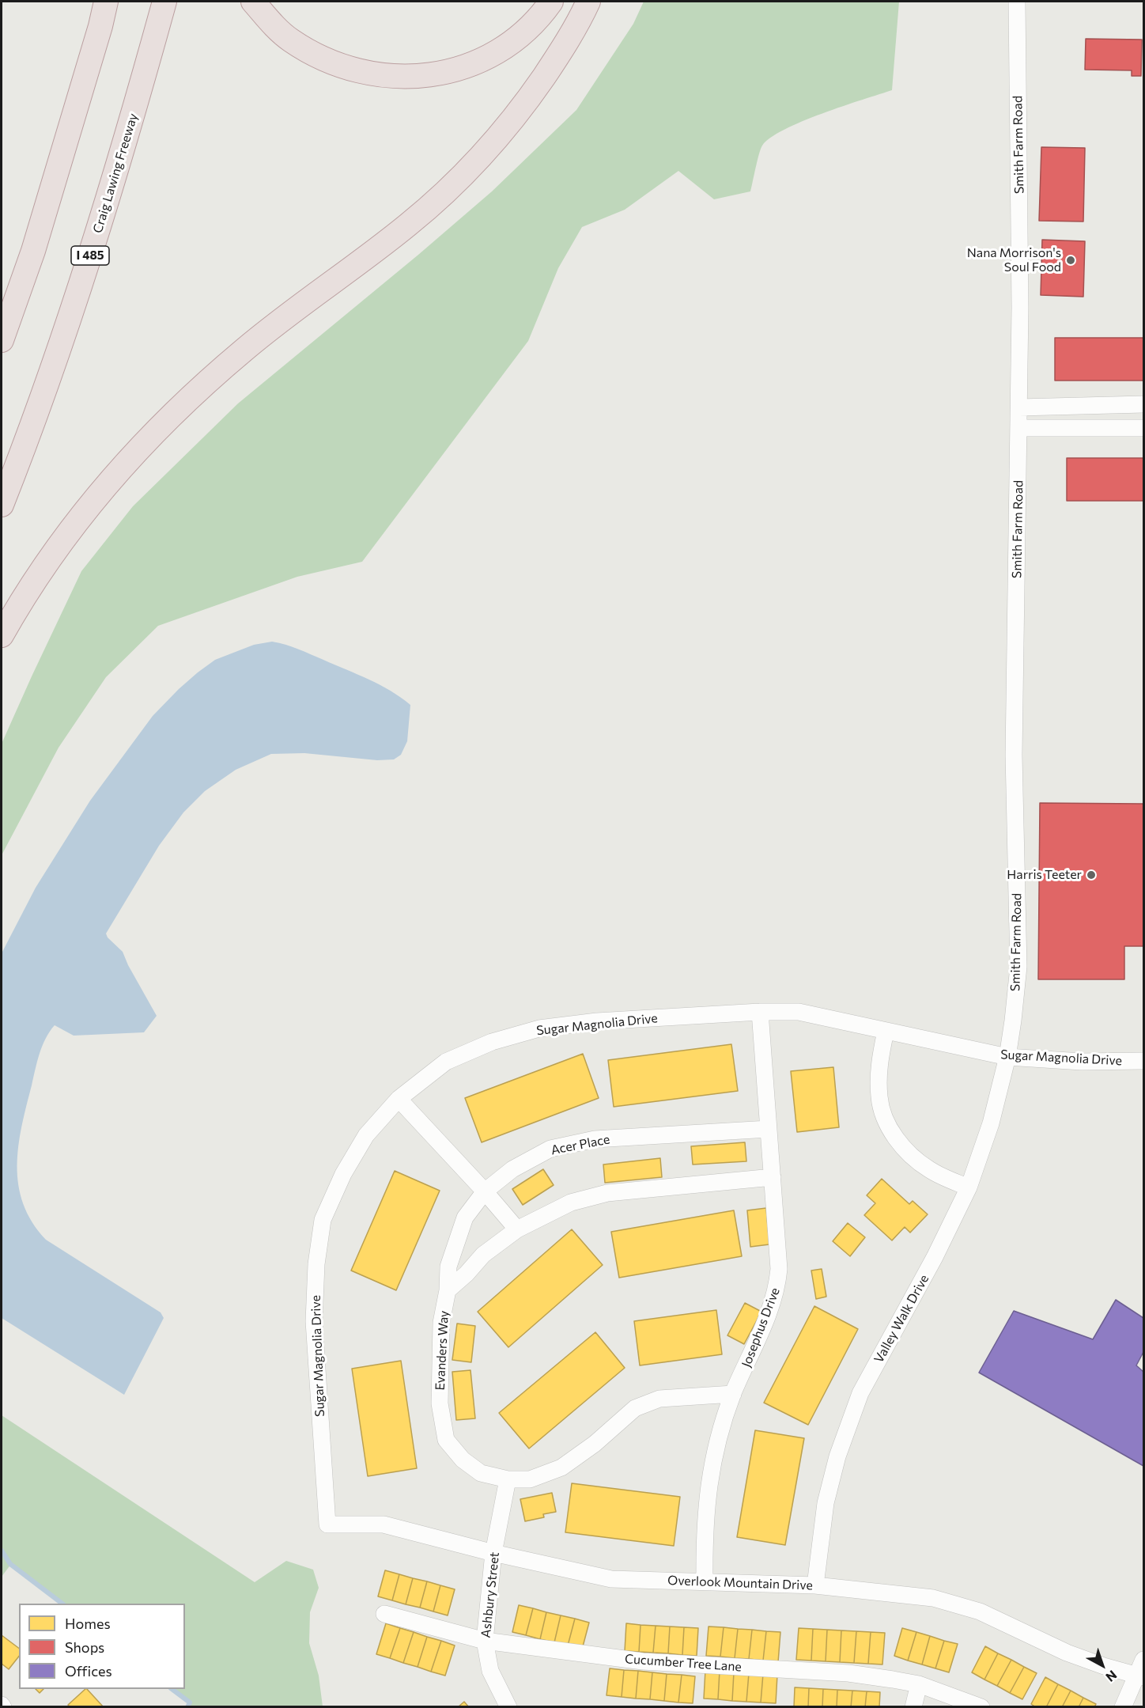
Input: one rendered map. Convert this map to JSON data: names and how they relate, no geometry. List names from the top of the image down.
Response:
{
  "streets": {
    "highway": ["Craig Lawing Freeway", "I 485"],
    "street": [
      "Smith Farm Road",
      "Sugar Magnolia Drive",
      "Acer Place",
      "Valley Walk Drive",
      "Josephus Drive",
      "Evanders Way",
      "Overlook Mountain Drive",
      "Ashbury Street",
      "Cucumber Tree Lane"
    ]
  },
  "crossings": [
    ["Smith Farm Road", "Sugar Magnolia Drive"],
    ["Smith Farm Road", "Valley Walk Drive"],
    ["Sugar Magnolia Drive", "Valley Walk Drive"],
    ["Sugar Magnolia Drive", "Josephus Drive"],
    ["Sugar Magnolia Drive", "Overlook Mountain Drive"],
    ["Acer Place", "Josephus Drive"],
    ["Acer Place", "Evanders Way"],
    ["Valley Walk Drive", "Overlook Mountain Drive"],
    ["Josephus Drive", "Evanders Way"],
    ["Josephus Drive", "Overlook Mountain Drive"],
    ["Evanders Way", "Ashbury Street"],
    ["Overlook Mountain Drive", "Ashbury Street"],
    ["Ashbury Street", "Cucumber Tree Lane"]
  ],
  "places": ["Nana Morrison's Soul Food", "Harris Teeter"],
  "legend": ["Homes", "Shops", "Offices"],
  "north": "bottom right"
}
